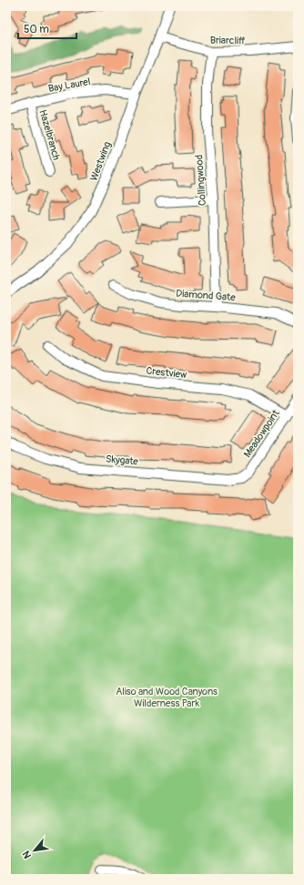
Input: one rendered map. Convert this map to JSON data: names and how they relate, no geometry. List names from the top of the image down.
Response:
{
  "streets": {
    "street": [
      "Briarcliff",
      "Bay Laurel",
      "Hazelbranch",
      "Westwing",
      "Collingwood",
      "Diamond Gate",
      "Crestview",
      "Meadowpoint",
      "Skygate"
    ]
  },
  "crossings": [
    ["Briarcliff", "Westwing"],
    ["Briarcliff", "Collingwood"],
    ["Bay Laurel", "Hazelbranch"],
    ["Bay Laurel", "Westwing"],
    ["Collingwood", "Diamond Gate"],
    ["Crestview", "Meadowpoint"],
    ["Meadowpoint", "Skygate"]
  ],
  "parks": ["Aliso and Wood Canyons Wilderness Park"],
  "scale_bar": "50 m",
  "north": "bottom left"
}
